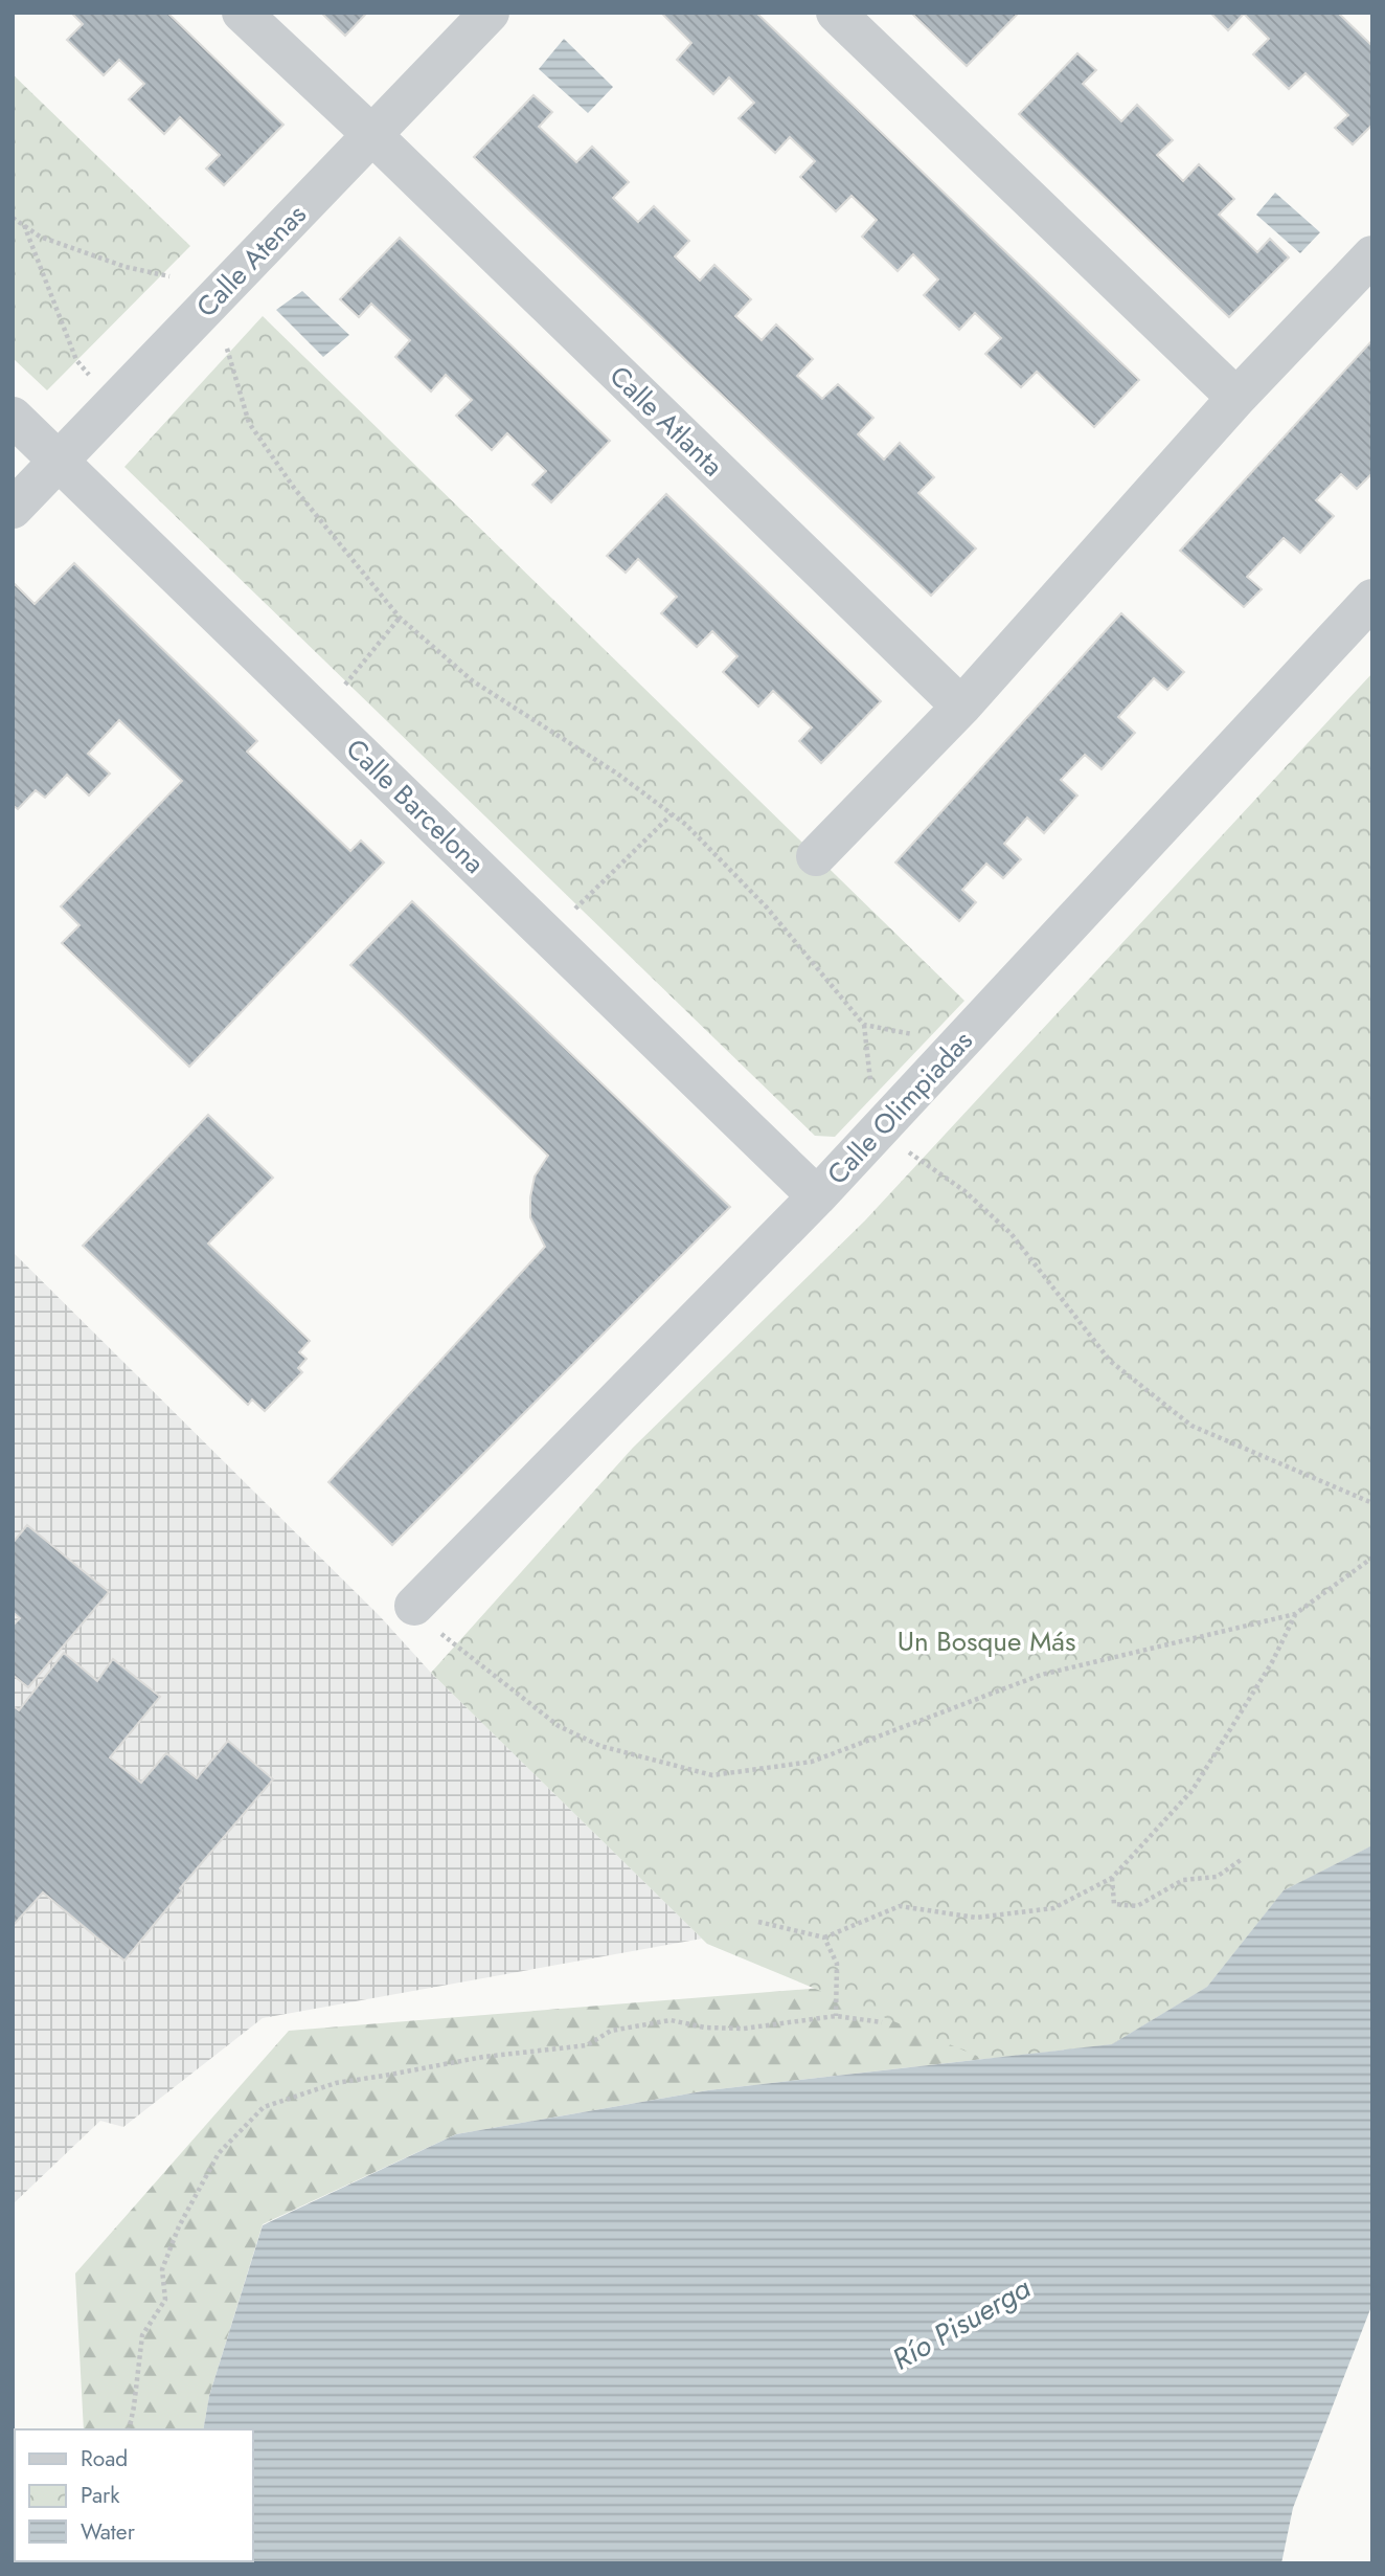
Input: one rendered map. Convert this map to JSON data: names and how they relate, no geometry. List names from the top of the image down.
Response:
{
  "streets": {
    "street": [
      "Calle Atenas",
      "Calle Atlanta",
      "Calle Barcelona",
      "Calle Olimpiadas"
    ]
  },
  "crossings": [
    ["Calle Atenas", "Calle Atlanta"],
    ["Calle Atenas", "Calle Barcelona"],
    ["Calle Barcelona", "Calle Olimpiadas"]
  ],
  "water": ["Río Pisuerga"],
  "parks": ["Un Bosque Más"],
  "legend": ["Road", "Park", "Water"]
}
